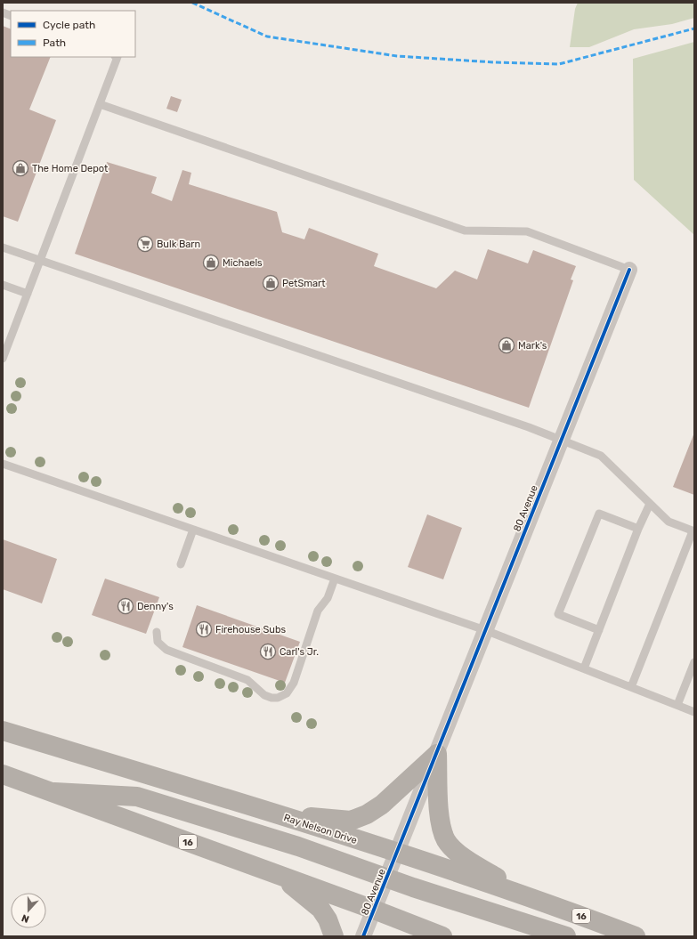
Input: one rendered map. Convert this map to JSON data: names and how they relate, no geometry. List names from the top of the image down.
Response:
{
  "streets": {
    "highway": ["Ray Nelson Drive", "16"],
    "street": ["80 Avenue"]
  },
  "crossings": [
    ["80 Avenue", "Ray Nelson Drive"],
    ["80 Avenue", "16"]
  ],
  "places": {
    "shop": [
      "The Home Depot",
      "Michaels",
      "PetSmart",
      "Mark's"
    ],
    "supermarket": ["Bulk Barn"],
    "restaurant": ["Denny's", "Firehouse Subs", "Carl's Jr."]
  },
  "legend": ["Cycle path", "Path"],
  "north": "bottom"
}
